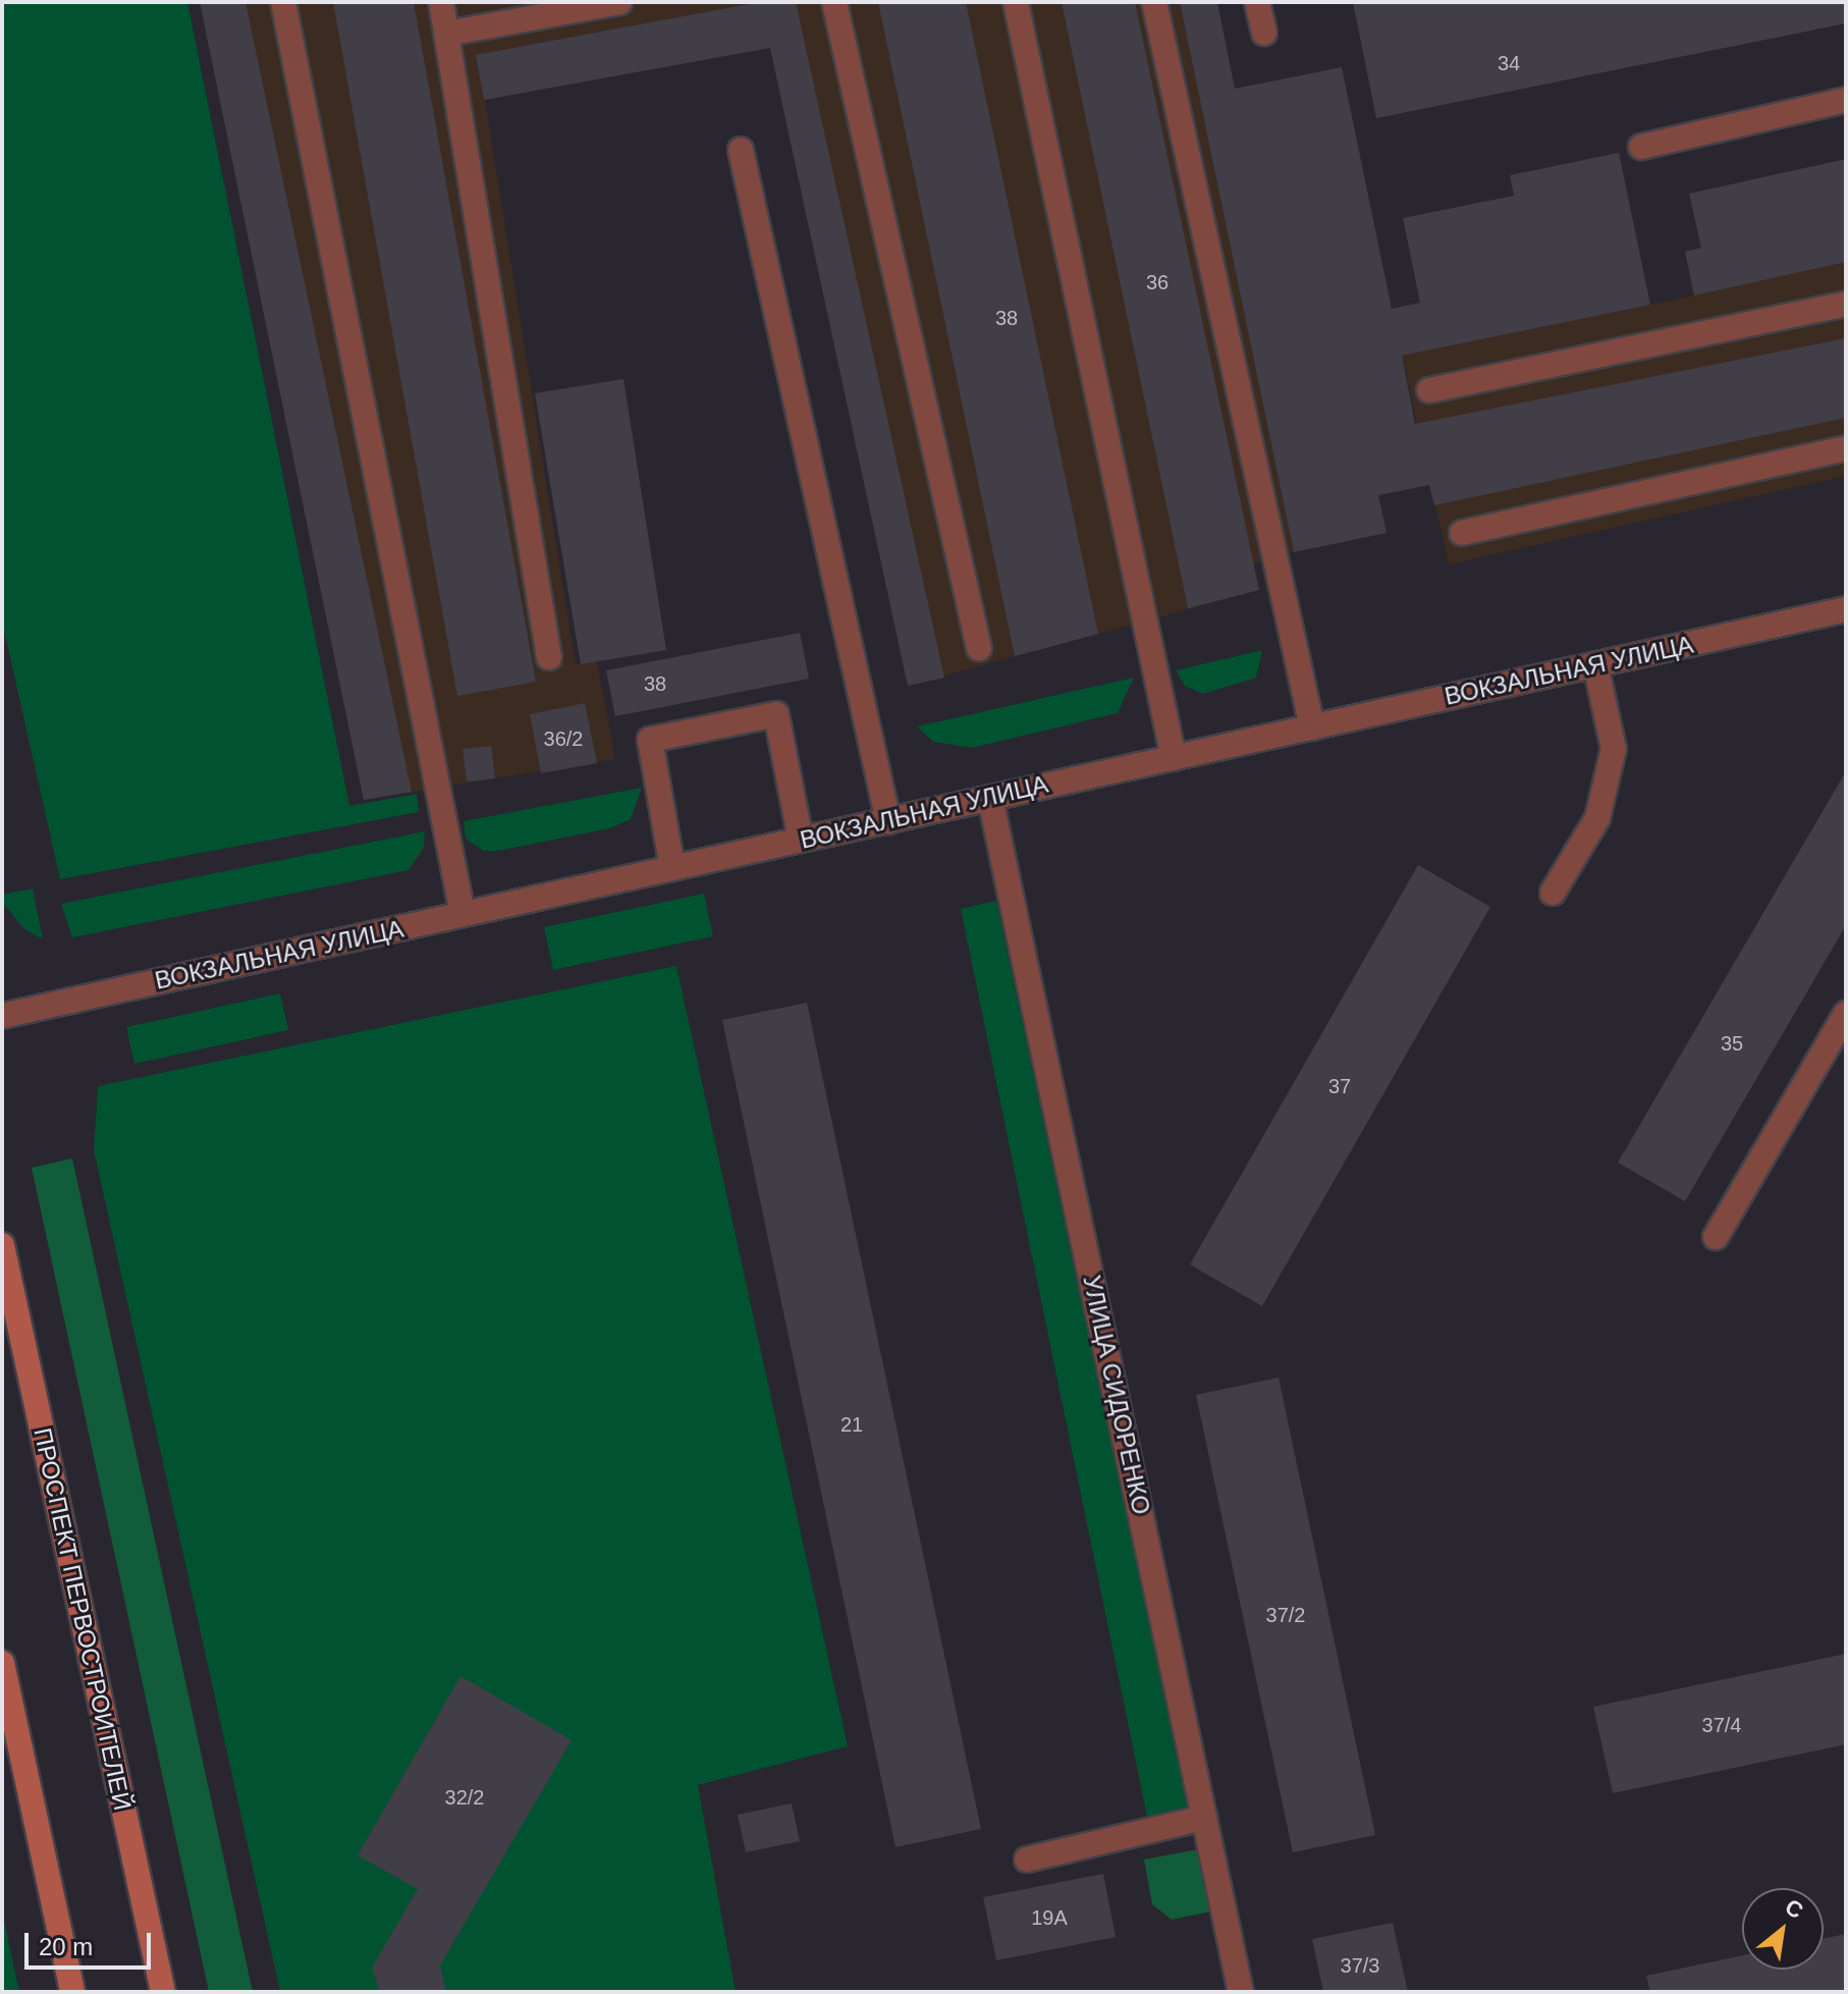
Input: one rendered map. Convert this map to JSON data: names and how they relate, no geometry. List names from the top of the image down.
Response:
{
  "streets": {
    "main road": ["ПРОСПЕКТ ПЕРВОСТРОИТЕЛЕЙ"],
    "street": ["ВОКЗАЛЬНАЯ УЛИЦА", "УЛИЦА СИДОРЕНКО"]
  },
  "crossings": [
    ["ВОКЗАЛЬНАЯ УЛИЦА", "УЛИЦА СИДОРЕНКО"]
  ],
  "house_numbers": [
    "34",
    "36",
    "38",
    "38",
    "36/2",
    "35",
    "37",
    "21",
    "37/2",
    "37/4",
    "32/2",
    "19А",
    "37/3"
  ],
  "scale_bar": "20 m",
  "north": "top right"
}
